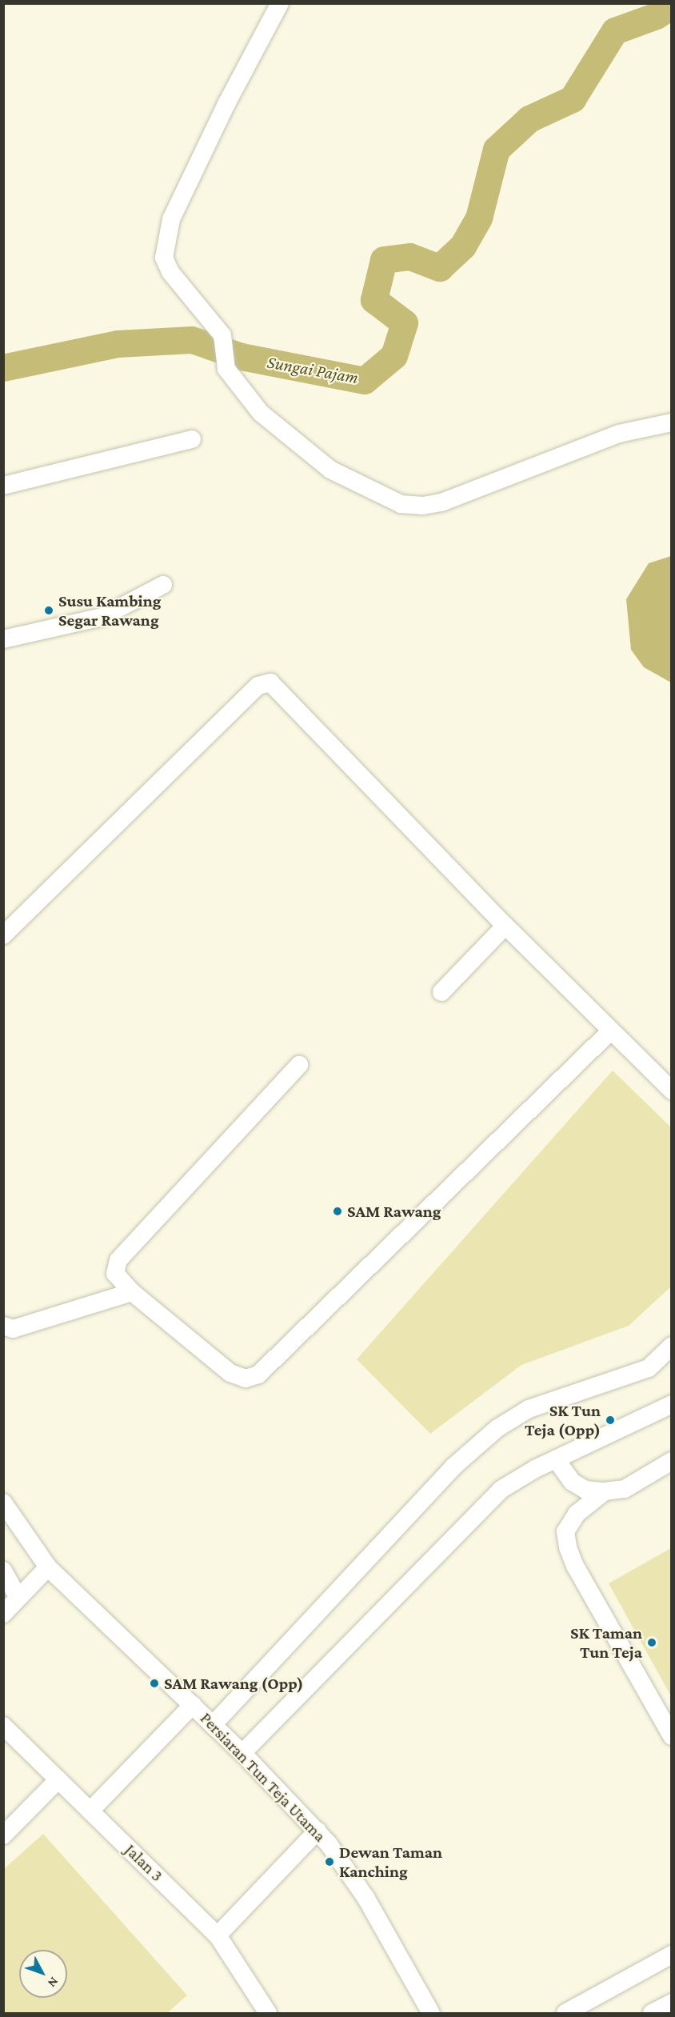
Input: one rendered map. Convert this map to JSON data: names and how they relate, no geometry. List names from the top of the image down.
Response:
{
  "streets": {
    "street": ["Persiaran Tun Teja Utama", "Jalan 3"]
  },
  "water": ["Sungai Pajam"],
  "places": [
    "Susu Kambing Segar Rawang",
    "SAM Rawang",
    "SK Tun Teja (Opp)",
    "SK Taman Tun Teja",
    "SAM Rawang (Opp)",
    "Dewan Taman Kanching"
  ],
  "north": "bottom right"
}
